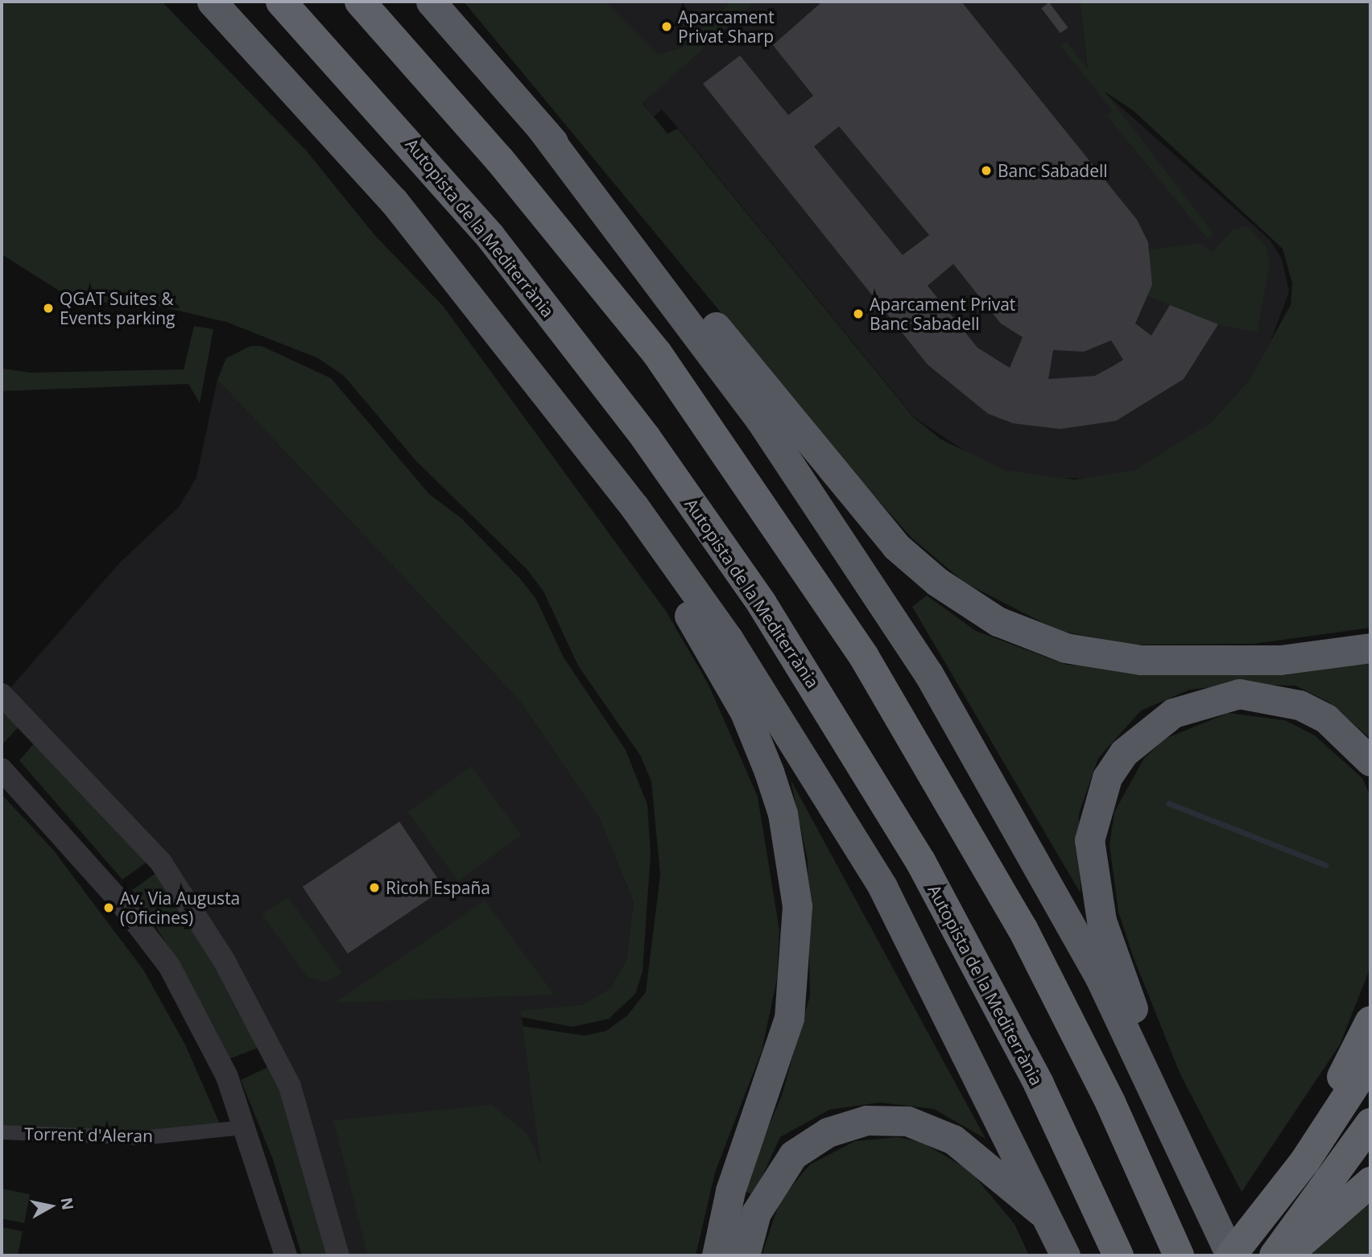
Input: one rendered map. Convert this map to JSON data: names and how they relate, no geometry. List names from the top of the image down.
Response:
{
  "streets": {
    "highway": ["Autopista de la Mediterrània"],
    "street": ["Torrent d'Aleran"]
  },
  "places": [
    "Aparcament Privat Sharp",
    "Banc Sabadell",
    "QGAT Suites & Events parking",
    "Aparcament Privat Banc Sabadell",
    "Ricoh España",
    "Av. Via Augusta (Oficines)"
  ],
  "north": "right"
}
